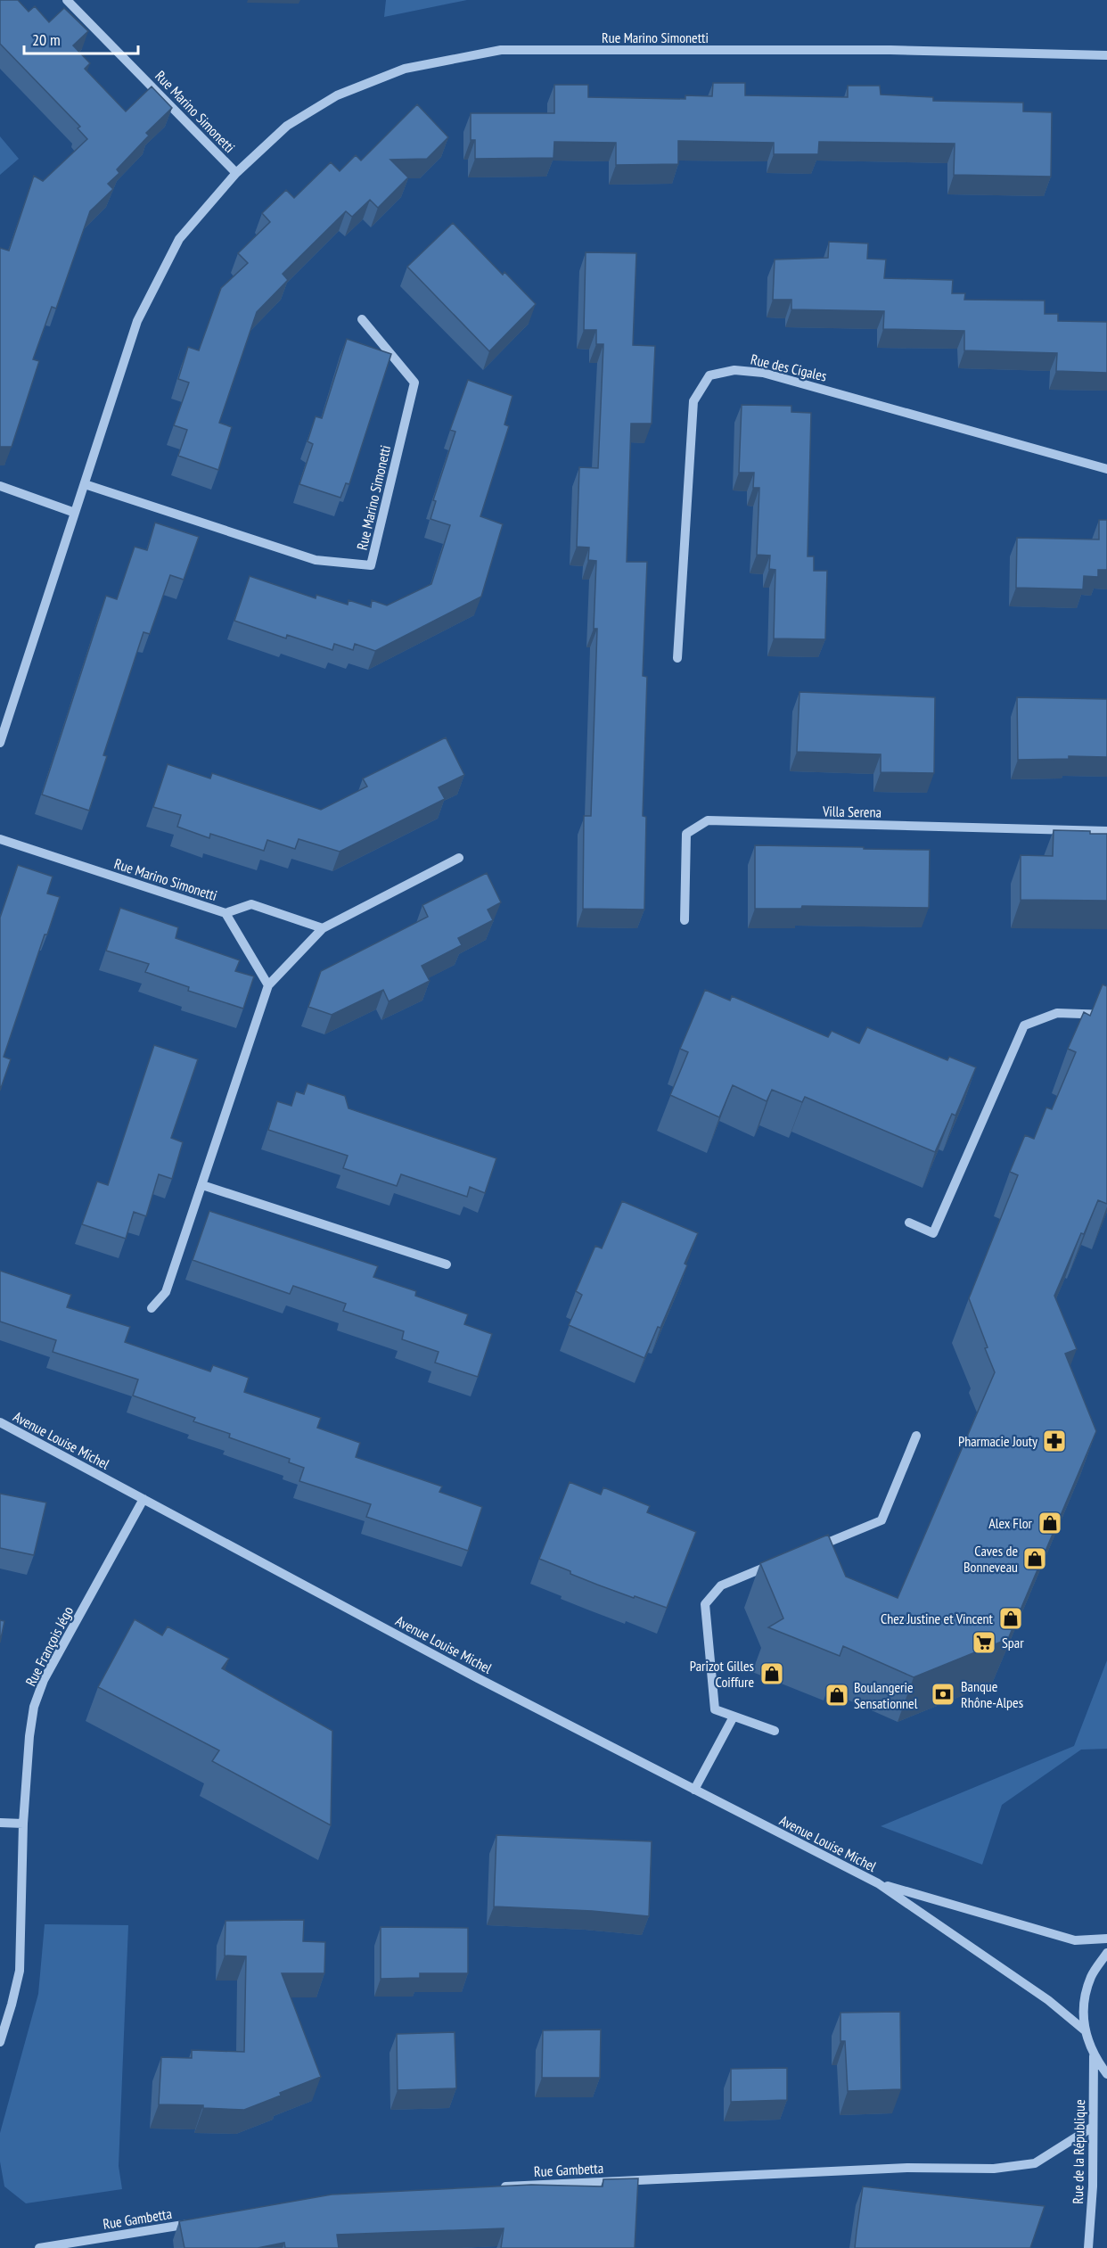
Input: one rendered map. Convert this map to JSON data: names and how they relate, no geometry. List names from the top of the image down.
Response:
{
  "streets": {
    "street": [
      "Rue Marino Simonetti",
      "Rue des Cigales",
      "Villa Serena",
      "Avenue Louise Michel",
      "Rue François Jégo",
      "Rue de la République",
      "Rue Gambetta"
    ]
  },
  "crossings": [
    ["Avenue Louise Michel", "Rue François Jégo"],
    ["Rue de la République", "Rue Gambetta"]
  ],
  "places": {
    "pharmacy": ["Pharmacie Jouty"],
    "shop": [
      "Alex Flor",
      "Caves de Bonneveau",
      "Chez Justine et Vincent",
      "Parizot Gilles Coiffure",
      "Boulangerie Sensationnel"
    ],
    "supermarket": ["Spar"],
    "bank": ["Banque Rhône-Alpes"]
  },
  "scale_bar": "20 m"
}
